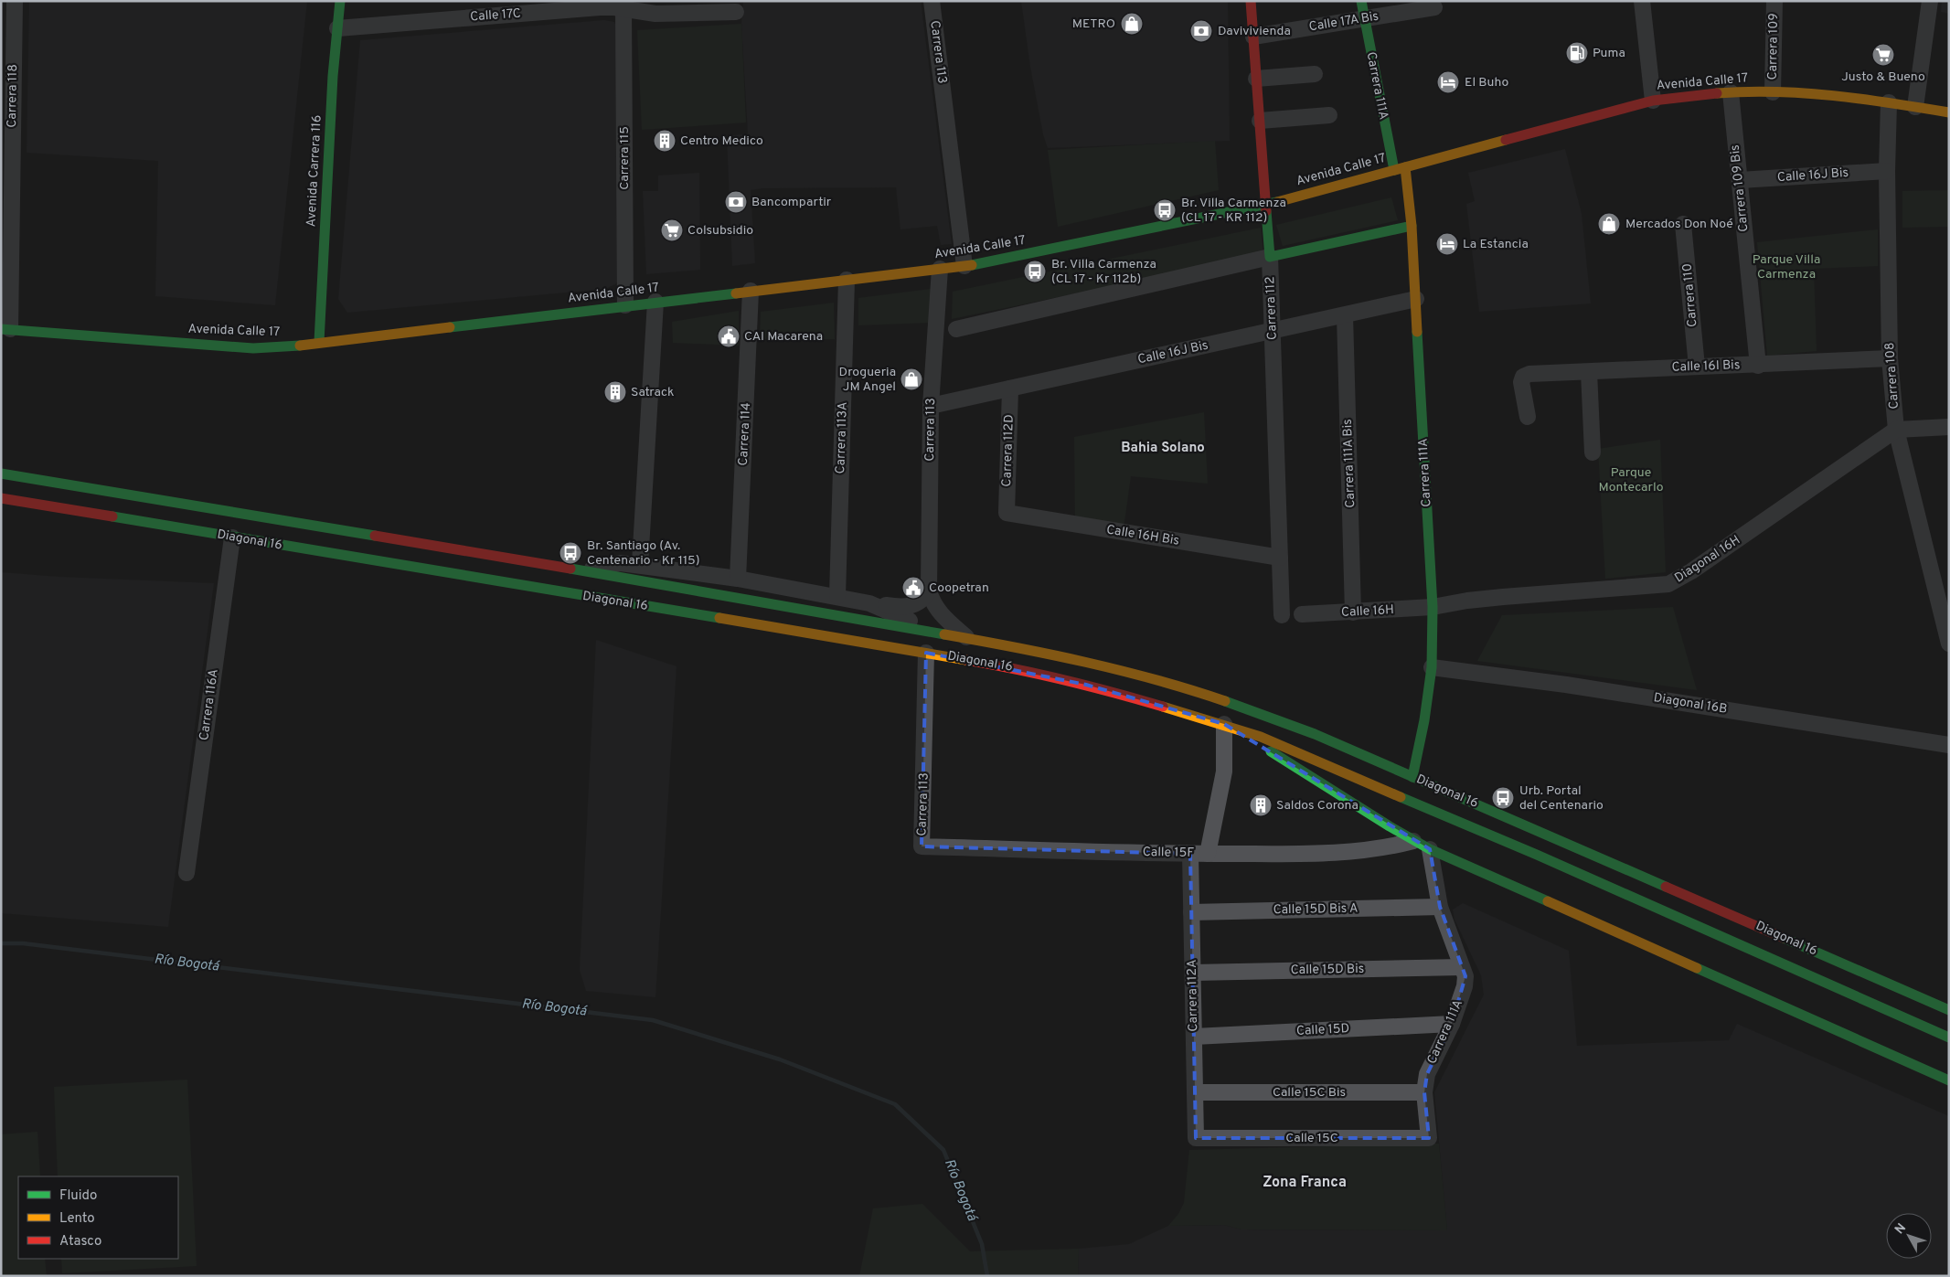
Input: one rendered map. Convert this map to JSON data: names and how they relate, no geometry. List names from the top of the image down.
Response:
{
  "streets": {
    "main road": [
      "Avenida Calle 17",
      "Carrera 111A",
      "Avenida Carrera 116",
      "Carrera 112",
      "Diagonal 16"
    ],
    "street": [
      "Calle 17C",
      "Calle 17A Bis",
      "Carrera 109",
      "Carrera 113",
      "Carrera 118",
      "Carrera 115",
      "Calle 16J Bis",
      "Carrera 109 Bis",
      "Carrera 110",
      "Calle 16I Bis",
      "Carrera 108",
      "Carrera 114",
      "Carrera 113A",
      "Carrera 112D",
      "Carrera 111A Bis",
      "Calle 16H Bis",
      "Diagonal 16H",
      "Calle 16H",
      "Diagonal 16B",
      "Carrera 116A",
      "Calle 15F",
      "Calle 15D Bis A",
      "Calle 15D Bis",
      "Carrera 112A",
      "Calle 15D",
      "Calle 15C Bis",
      "Calle 15C"
    ]
  },
  "crossings": [
    ["Calle 17C", "Carrera 115"],
    ["Calle 17C", "Avenida Carrera 116"],
    ["Calle 17A Bis", "Carrera 111A"],
    ["Calle 17A Bis", "Carrera 112"],
    ["Carrera 109", "Avenida Calle 17"],
    ["Carrera 113", "Avenida Calle 17"],
    ["Carrera 113", "Calle 16J Bis"],
    ["Carrera 113", "Diagonal 16"],
    ["Carrera 113", "Calle 15F"],
    ["Avenida Calle 17", "Carrera 111A"],
    ["Avenida Calle 17", "Carrera 118"],
    ["Avenida Calle 17", "Carrera 115"],
    ["Avenida Calle 17", "Avenida Carrera 116"],
    ["Avenida Calle 17", "Carrera 109 Bis"],
    ["Avenida Calle 17", "Carrera 112"],
    ["Avenida Calle 17", "Carrera 108"],
    ["Avenida Calle 17", "Carrera 114"],
    ["Avenida Calle 17", "Carrera 113A"],
    ["Carrera 111A", "Calle 16J Bis"],
    ["Carrera 111A", "Diagonal 16"],
    ["Carrera 111A", "Diagonal 16H"],
    ["Carrera 111A", "Calle 16H"],
    ["Carrera 111A", "Diagonal 16B"],
    ["Carrera 111A", "Calle 15D Bis A"],
    ["Carrera 111A", "Calle 15D Bis"],
    ["Carrera 111A", "Calle 15D"],
    ["Carrera 111A", "Calle 15C Bis"],
    ["Carrera 111A", "Calle 15C"],
    ["Calle 16J Bis", "Carrera 109 Bis"],
    ["Calle 16J Bis", "Carrera 112"],
    ["Calle 16J Bis", "Carrera 108"],
    ["Calle 16J Bis", "Carrera 112D"],
    ["Calle 16J Bis", "Carrera 111A Bis"],
    ["Carrera 109 Bis", "Calle 16I Bis"],
    ["Carrera 110", "Calle 16I Bis"],
    ["Carrera 112", "Calle 16H Bis"],
    ["Calle 16I Bis", "Carrera 108"],
    ["Carrera 108", "Diagonal 16H"],
    ["Carrera 114", "Diagonal 16"],
    ["Carrera 113A", "Diagonal 16"],
    ["Carrera 112D", "Calle 16H Bis"],
    ["Carrera 111A Bis", "Calle 16H"],
    ["Diagonal 16", "Carrera 116A"],
    ["Diagonal 16", "Calle 15F"],
    ["Diagonal 16H", "Calle 16H"],
    ["Calle 15F", "Carrera 112A"],
    ["Calle 15D Bis A", "Carrera 112A"],
    ["Calle 15D Bis", "Carrera 112A"],
    ["Carrera 112A", "Calle 15D"],
    ["Carrera 112A", "Calle 15C Bis"],
    ["Carrera 112A", "Calle 15C"]
  ],
  "districts": ["Bahia Solano", "Zona Franca"],
  "water": ["Río Bogotá"],
  "parks": ["Parque Villa Carmenza", "Parque Montecarlo"],
  "places": {
    "shop": ["METRO", "Mercados Don Noé", "Drogueria JM Angel"],
    "bank": ["Davivivienda", "Bancompartir"],
    "fuel station": ["Puma"],
    "supermarket": ["Justo & Bueno", "Colsubsidio"],
    "hotel": ["El Buho", "La Estancia"],
    "building": ["Centro Medico", "Satrack", "Saldos Corona"],
    "bus stop": [
      "Br. Villa Carmenza (CL 17 - KR 112)",
      "Br. Villa Carmenza (CL 17 - Kr 112b)",
      "Br. Santiago (Av. Centenario - Kr 115)",
      "Urb. Portal del Centenario"
    ],
    "public building": ["CAI Macarena", "Coopetran"]
  },
  "legend": ["Fluido", "Lento", "Atasco"],
  "north": "top left"
}
